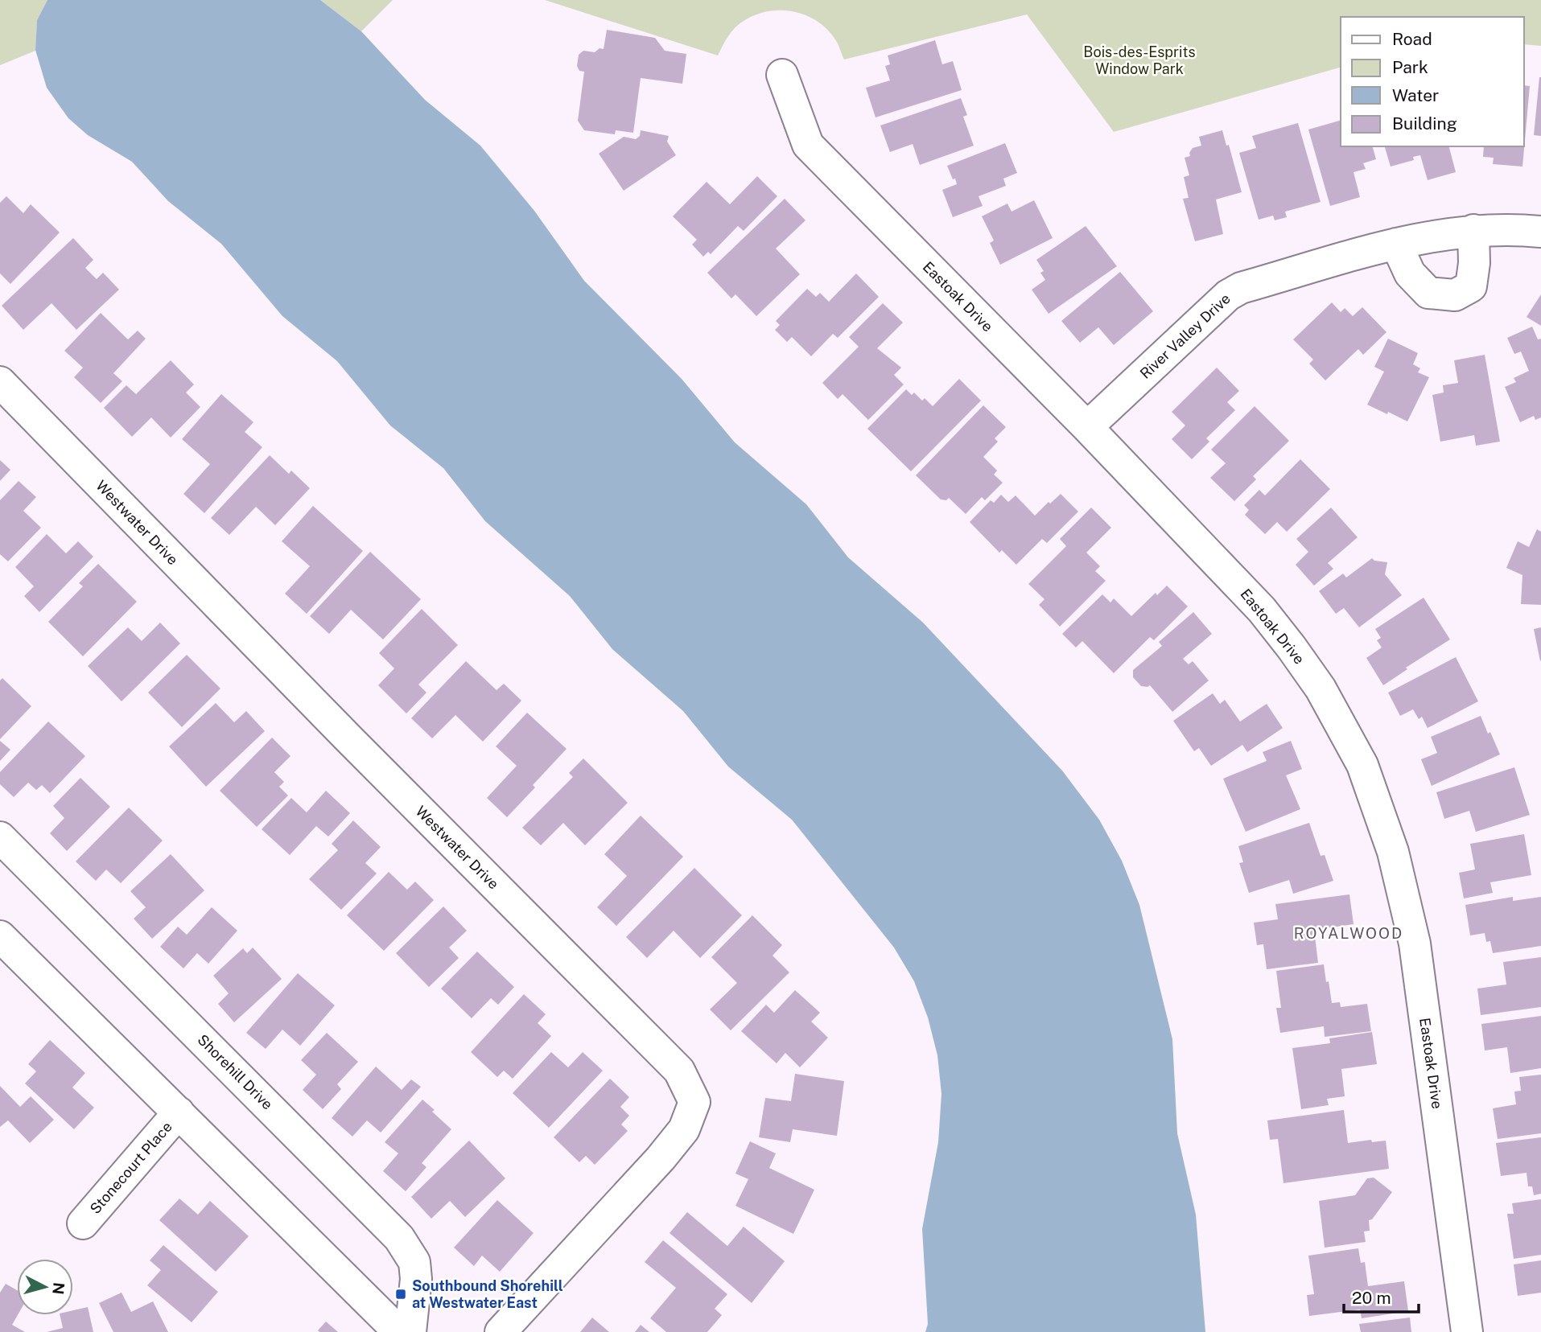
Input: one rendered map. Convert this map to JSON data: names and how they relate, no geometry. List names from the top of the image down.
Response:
{
  "streets": {
    "street": [
      "Eastoak Drive",
      "River Valley Drive",
      "Westwater Drive",
      "Shorehill Drive",
      "Stonecourt Place"
    ]
  },
  "crossings": [
    ["Eastoak Drive", "River Valley Drive"]
  ],
  "districts": ["ROYALWOOD"],
  "parks": ["Bois-des-Esprits Window Park"],
  "places": {
    "transit": ["Southbound Shorehill at Westwater East"]
  },
  "legend": [
    "Road",
    "Park",
    "Water",
    "Building"
  ],
  "scale_bar": "20 m",
  "north": "right"
}
